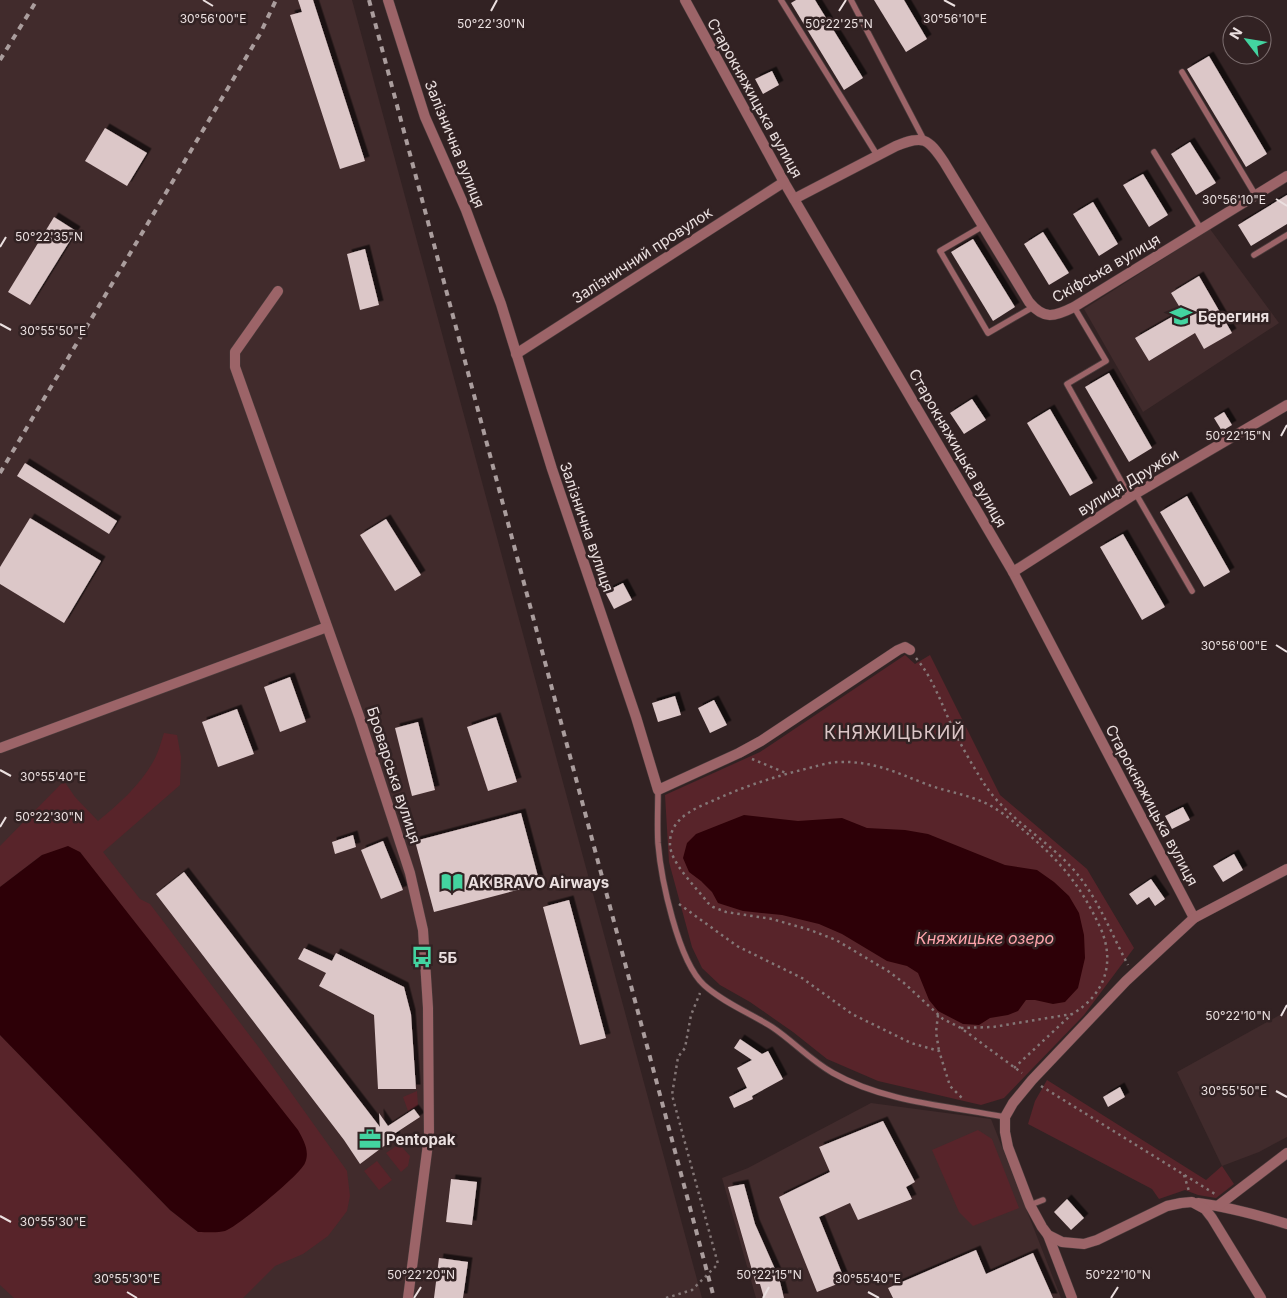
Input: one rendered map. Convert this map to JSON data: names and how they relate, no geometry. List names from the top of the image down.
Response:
{
  "streets": {
    "street": [
      "Старокняжицька вулиця",
      "Залізнична вулиця",
      "Залізничний провулок",
      "Скіфська вулиця",
      "вулиця Дружби",
      "Броварська вулиця"
    ]
  },
  "crossings": [
    ["Старокняжицька вулиця", "Залізничний провулок"],
    ["Старокняжицька вулиця", "вулиця Дружби"],
    ["Залізнична вулиця", "Залізничний провулок"]
  ],
  "districts": ["КНЯЖИЦЬКИЙ"],
  "water": ["Княжицьке озеро"],
  "places": {
    "school or university": ["Берегиня"],
    "library": ["АК BRAVO Airways"],
    "bus stop": ["5Б"],
    "office": ["Pentopak"]
  },
  "north": "top left",
  "coordinates": [
    "30°56'00\"E",
    "30°56'10\"E",
    "50°22'25\"N",
    "50°22'30\"N",
    "50°22'35\"N",
    "30°55'50\"E",
    "50°22'15\"N",
    "30°55'40\"E",
    "50°22'10\"N",
    "30°55'30\"E",
    "50°22'20\"N"
  ]
}
